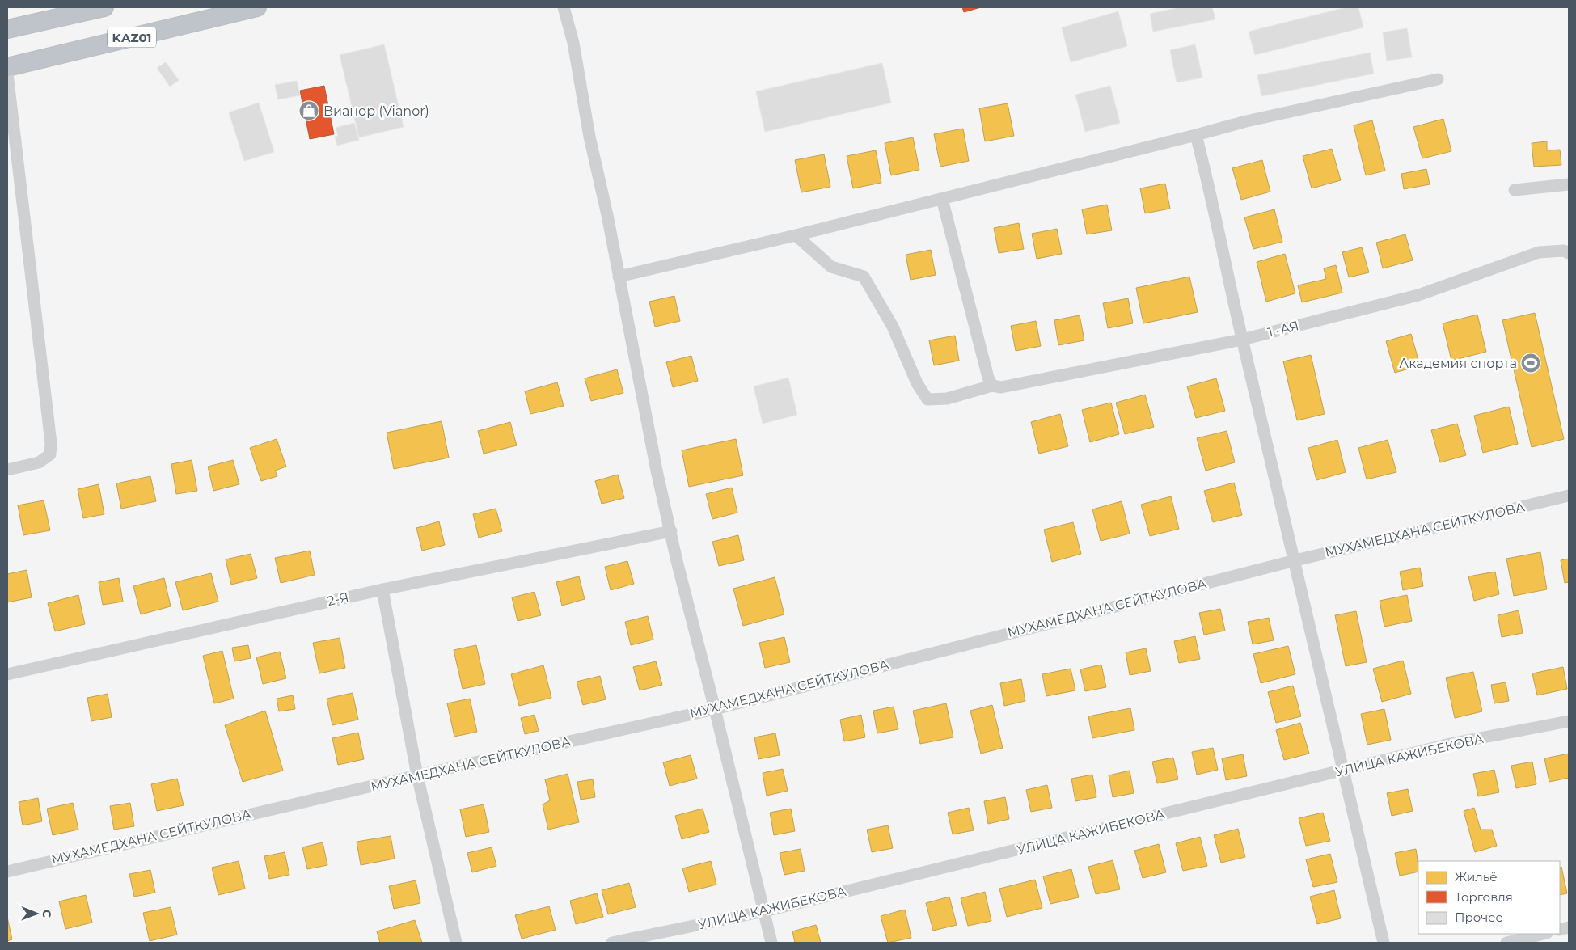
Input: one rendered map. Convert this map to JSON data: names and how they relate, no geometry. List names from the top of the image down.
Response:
{
  "streets": {
    "highway": ["KАZ01"],
    "street": [
      "1 -АЯ",
      "МУХАМЕДХАНА СЕЙТКУЛОВА",
      "2-Я",
      "УЛИЦА КАЖИБЕКОВА"
    ]
  },
  "places": {
    "shop": ["Вианор (Vianor)"],
    "sports": ["Академия спорта"]
  },
  "legend": ["Жильё", "Торговля", "Прочее"],
  "north": "right"
}
